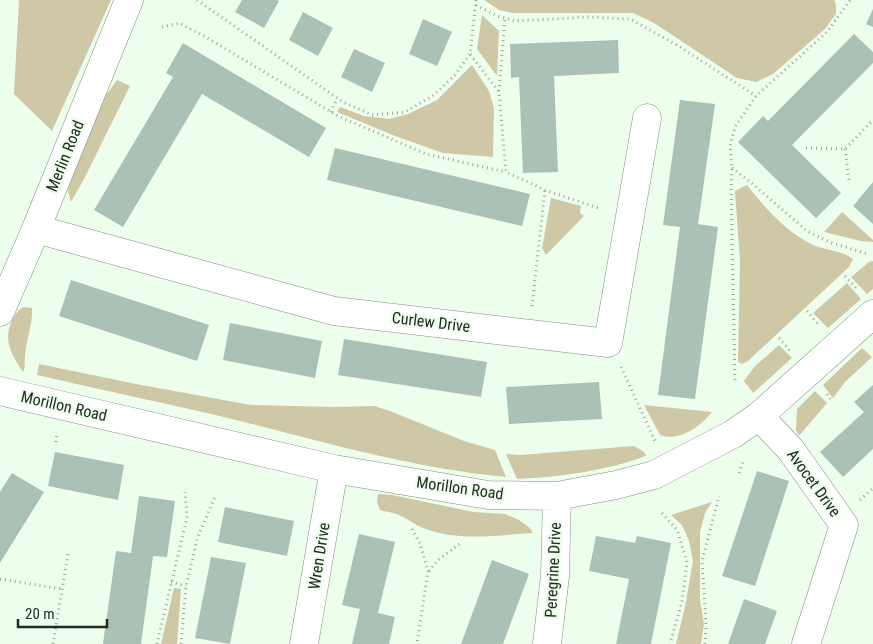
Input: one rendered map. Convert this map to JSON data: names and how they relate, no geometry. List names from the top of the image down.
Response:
{
  "streets": {
    "street": [
      "Merlin Road",
      "Curlew Drive",
      "Morillon Road",
      "Avocet Drive",
      "Wren Drive",
      "Peregrine Drive"
    ]
  },
  "crossings": [
    ["Merlin Road", "Curlew Drive"],
    ["Morillon Road", "Avocet Drive"],
    ["Morillon Road", "Wren Drive"],
    ["Morillon Road", "Peregrine Drive"]
  ],
  "scale_bar": "20 m"
}
